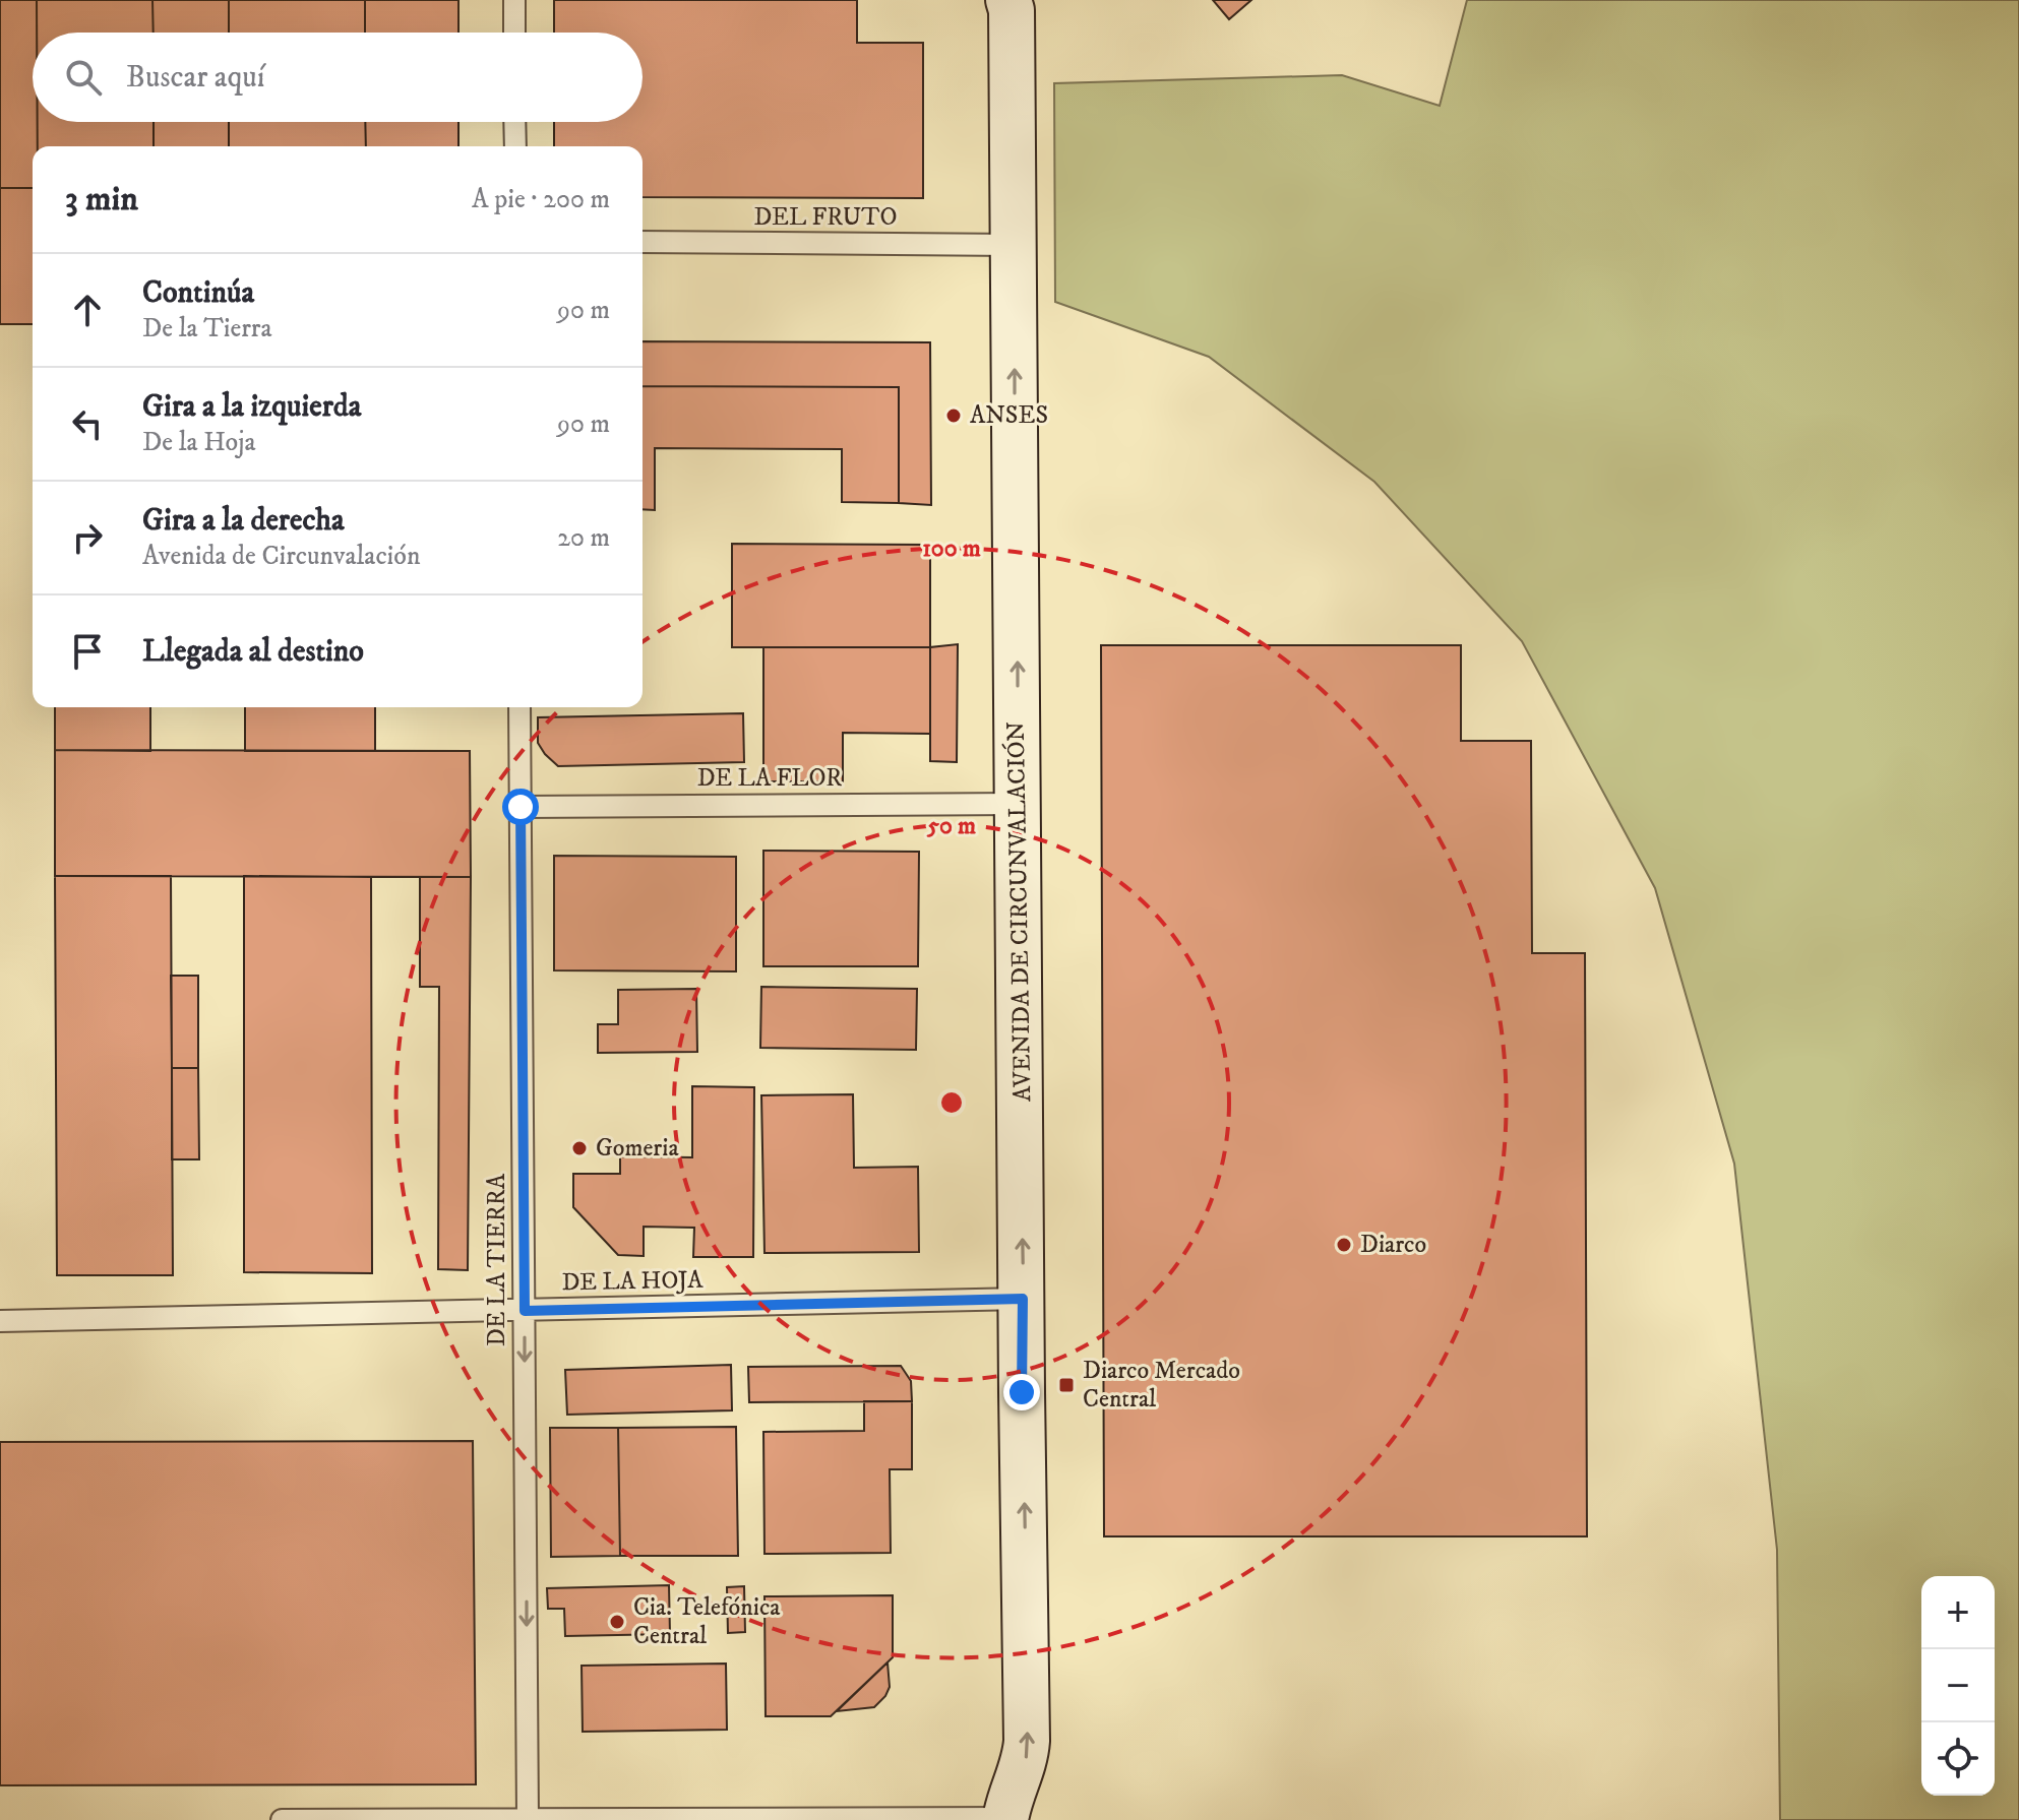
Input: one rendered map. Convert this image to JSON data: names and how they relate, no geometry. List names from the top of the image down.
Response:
{
  "streets": {
    "street": ["AVENIDA DE CIRCUNVALACIÓN"],
    "lane": [
      "DEL FRUTO",
      "DE LA FLOR",
      "DE LA TIERRA",
      "DE LA HOJA"
    ]
  },
  "crossings": [
    ["DEL FRUTO", "AVENIDA DE CIRCUNVALACIÓN"],
    ["DE LA FLOR", "AVENIDA DE CIRCUNVALACIÓN"],
    ["DE LA FLOR", "DE LA TIERRA"],
    ["AVENIDA DE CIRCUNVALACIÓN", "DE LA HOJA"],
    ["DE LA TIERRA", "DE LA HOJA"]
  ],
  "one_way": ["AVENIDA DE CIRCUNVALACIÓN", "DE LA TIERRA"],
  "places": {
    "other": [
      "ANSES",
      "Gomeria",
      "Diarco",
      "Cia. Telefónica Central"
    ],
    "transit": ["Diarco Mercado Central"]
  },
  "page": {
    "search": "Buscar aquí",
    "heading": ["3 min", "A pie · 200 m"],
    "list": [
      ["Continúa", "De la Tierra", "90 m"],
      ["Gira a la izquierda", "De la Hoja", "90 m"],
      ["Gira a la derecha", "Avenida de Circunvalación", "20 m"],
      "Llegada al destino"
    ],
    "map_buttons": ["+", "−"]
  },
  "rings": ["100 m", "50 m"]
}
